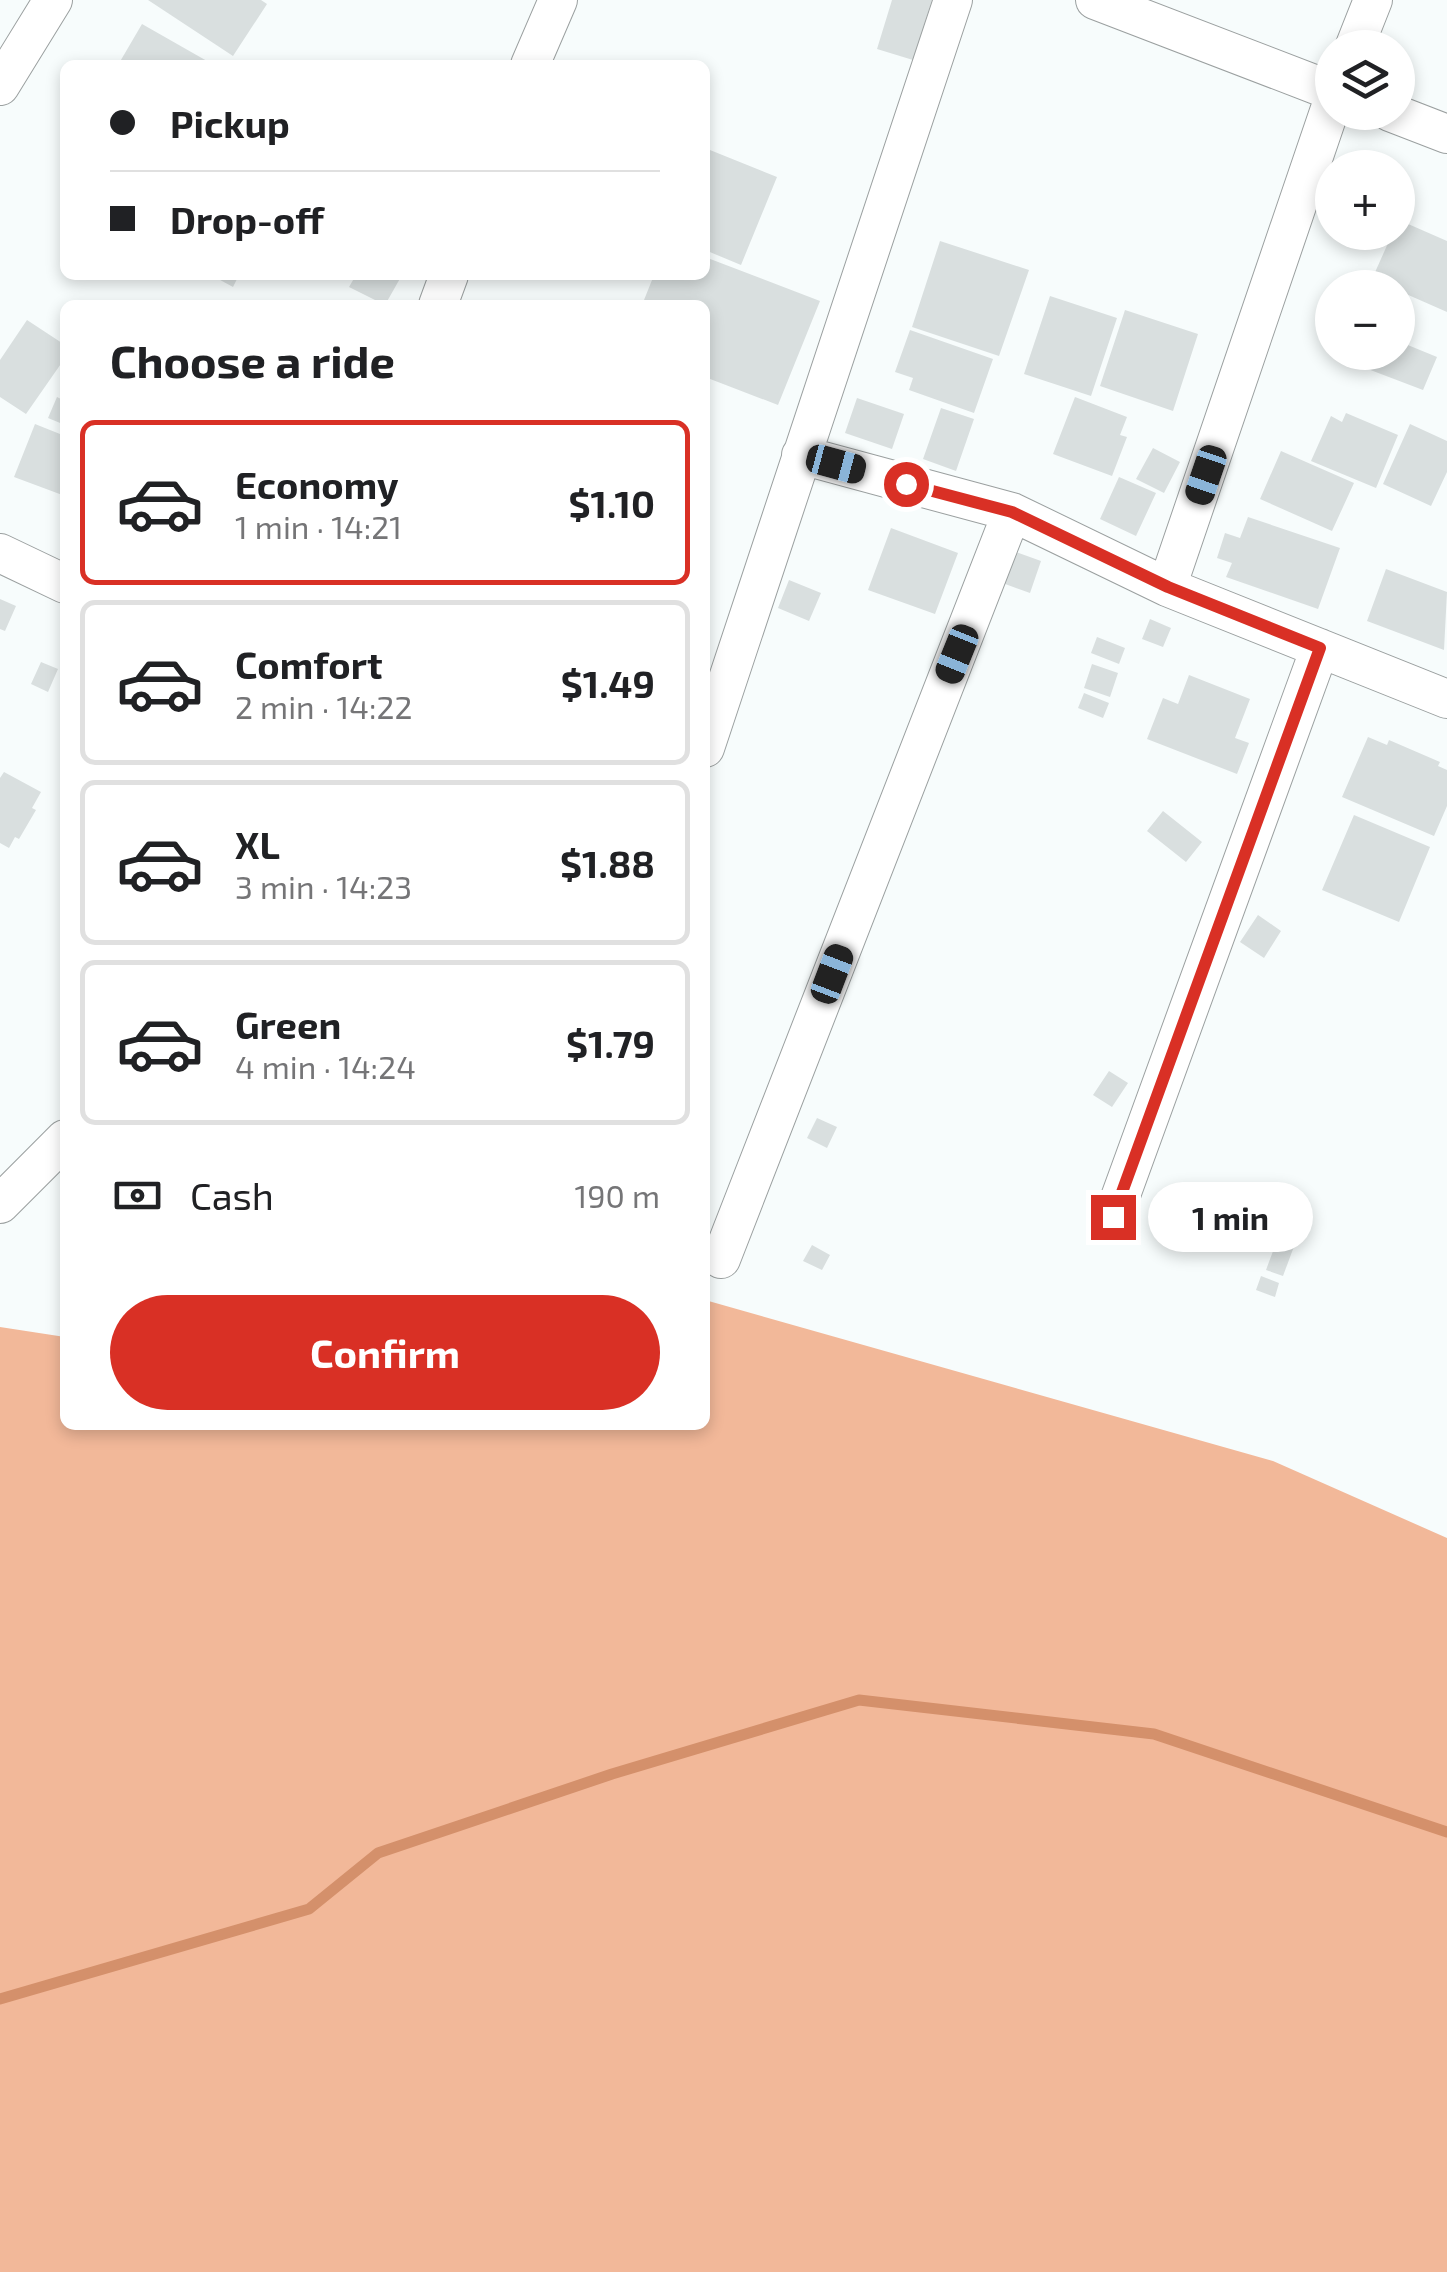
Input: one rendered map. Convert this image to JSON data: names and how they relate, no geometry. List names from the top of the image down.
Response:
{
  "page": {
    "map_buttons": ["+", "−"],
    "banner": ["Pickup", "Drop-off"],
    "heading": "Choose a ride",
    "list": [
      {
        "name": "Economy",
        "note": "1 min · 14:21",
        "value": "$1.10"
      },
      {
        "name": "Comfort",
        "note": "2 min · 14:22",
        "value": "$1.49"
      },
      {
        "name": "XL",
        "note": "3 min · 14:23",
        "value": "$1.88"
      },
      {
        "name": "Green",
        "note": "4 min · 14:24",
        "value": "$1.79"
      }
    ],
    "pay": ["Cash", "190 m"],
    "bubble": "1 min",
    "buttons": "Confirm"
  }
}
